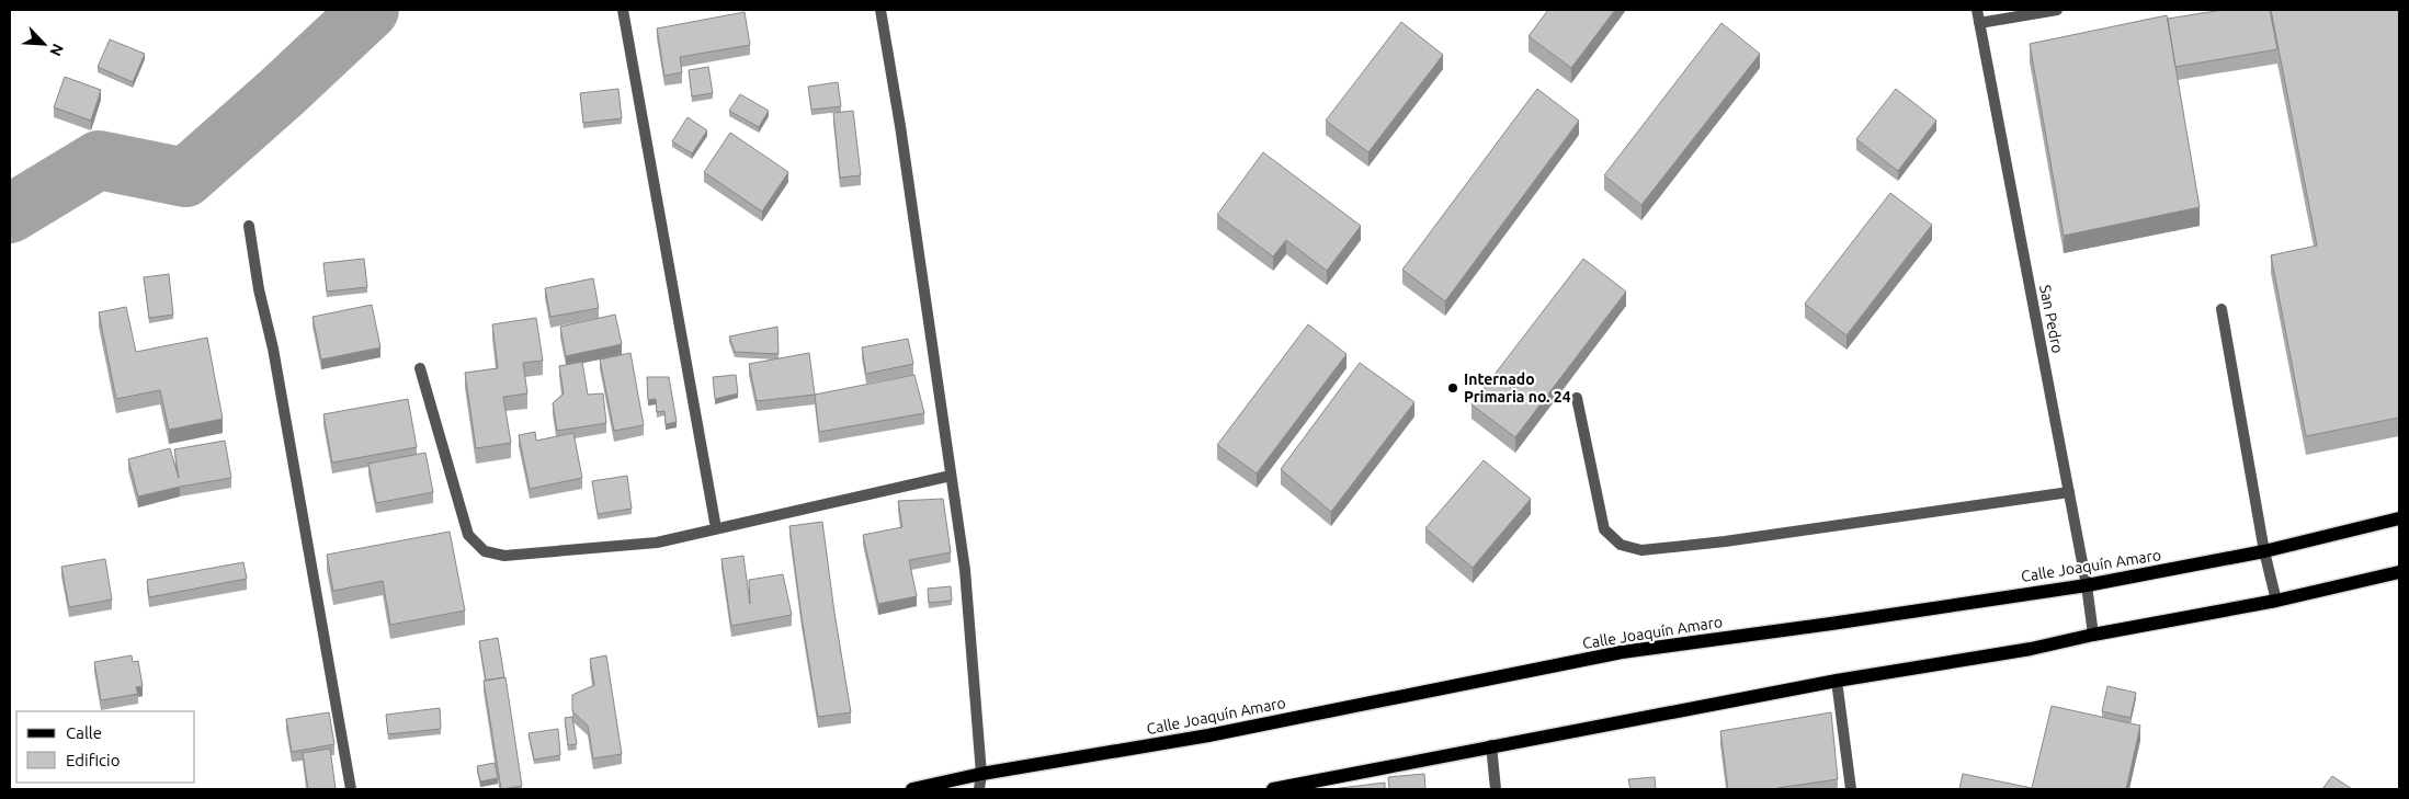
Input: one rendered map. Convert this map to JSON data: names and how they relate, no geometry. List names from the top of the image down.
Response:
{
  "streets": {
    "main road": ["Calle Joaquín Amaro"],
    "street": ["San Pedro"]
  },
  "crossings": [
    ["San Pedro", "Calle Joaquín Amaro"]
  ],
  "places": ["Internado Primaria no. 24"],
  "legend": ["Calle", "Edificio"],
  "north": "bottom right"
}
